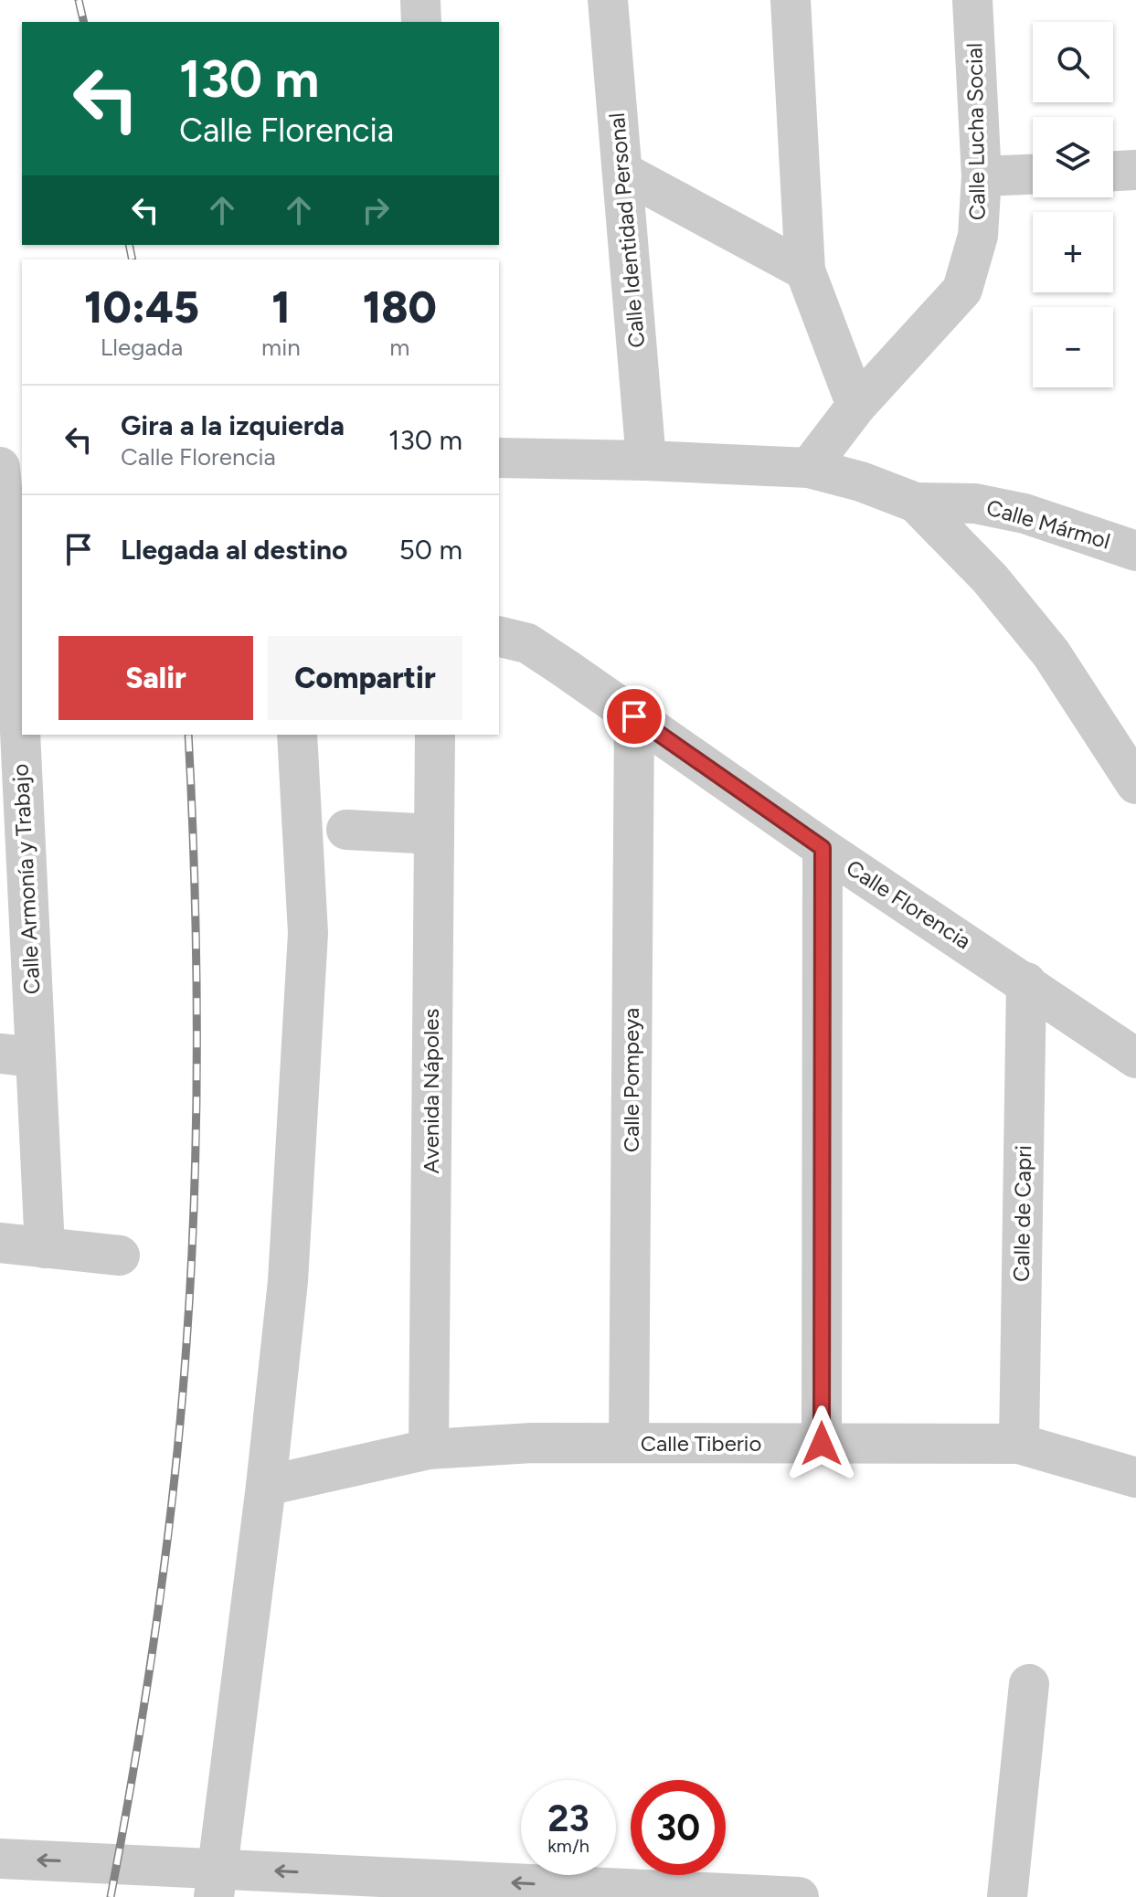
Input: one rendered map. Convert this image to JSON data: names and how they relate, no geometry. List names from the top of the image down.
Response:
{
  "streets": {
    "street": [
      "Calle Lucha Social",
      "Calle Identidad Personal",
      "Calle Mármol",
      "Calle Armonía y Trabajo",
      "Calle Florencia",
      "Calle Pompeya",
      "Avenida Nápoles",
      "Calle de Capri",
      "Calle Tiberio"
    ]
  },
  "crossings": [
    ["Calle Florencia", "Calle Pompeya"],
    ["Calle Florencia", "Calle de Capri"],
    ["Calle Pompeya", "Calle Tiberio"],
    ["Avenida Nápoles", "Calle Tiberio"],
    ["Calle de Capri", "Calle Tiberio"]
  ],
  "page": {
    "map_buttons": ["+", "−"],
    "turn": ["130 m", "Calle Florencia"],
    "eta": [
      "10:45",
      "Llegada",
      "1",
      "min",
      "180",
      "m"
    ],
    "list": [
      {
        "name": "Gira a la izquierda",
        "note": "Calle Florencia",
        "value": "130 m"
      },
      {
        "name": "Llegada al destino",
        "value": "50 m"
      }
    ],
    "buttons": ["Salir", "Compartir"],
    "speed": "23 km/h",
    "limit": "30"
  }
}
